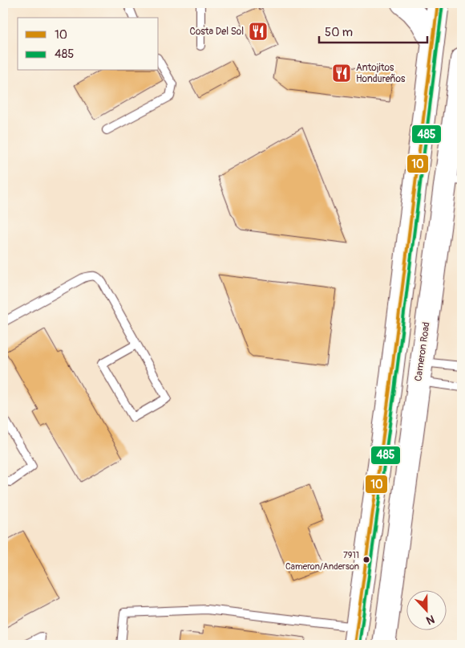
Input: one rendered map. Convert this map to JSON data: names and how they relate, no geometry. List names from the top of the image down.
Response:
{
  "streets": {
    "main road": ["Cameron Road"]
  },
  "places": {
    "restaurant": ["Costa Del Sol", "Antojitos Hondureños"],
    "other": ["7911 Cameron/Anderson"]
  },
  "lines": ["transit line 10", "transit line 485"],
  "legend": ["10", "485"],
  "scale_bar": "50 m",
  "north": "bottom"
}
